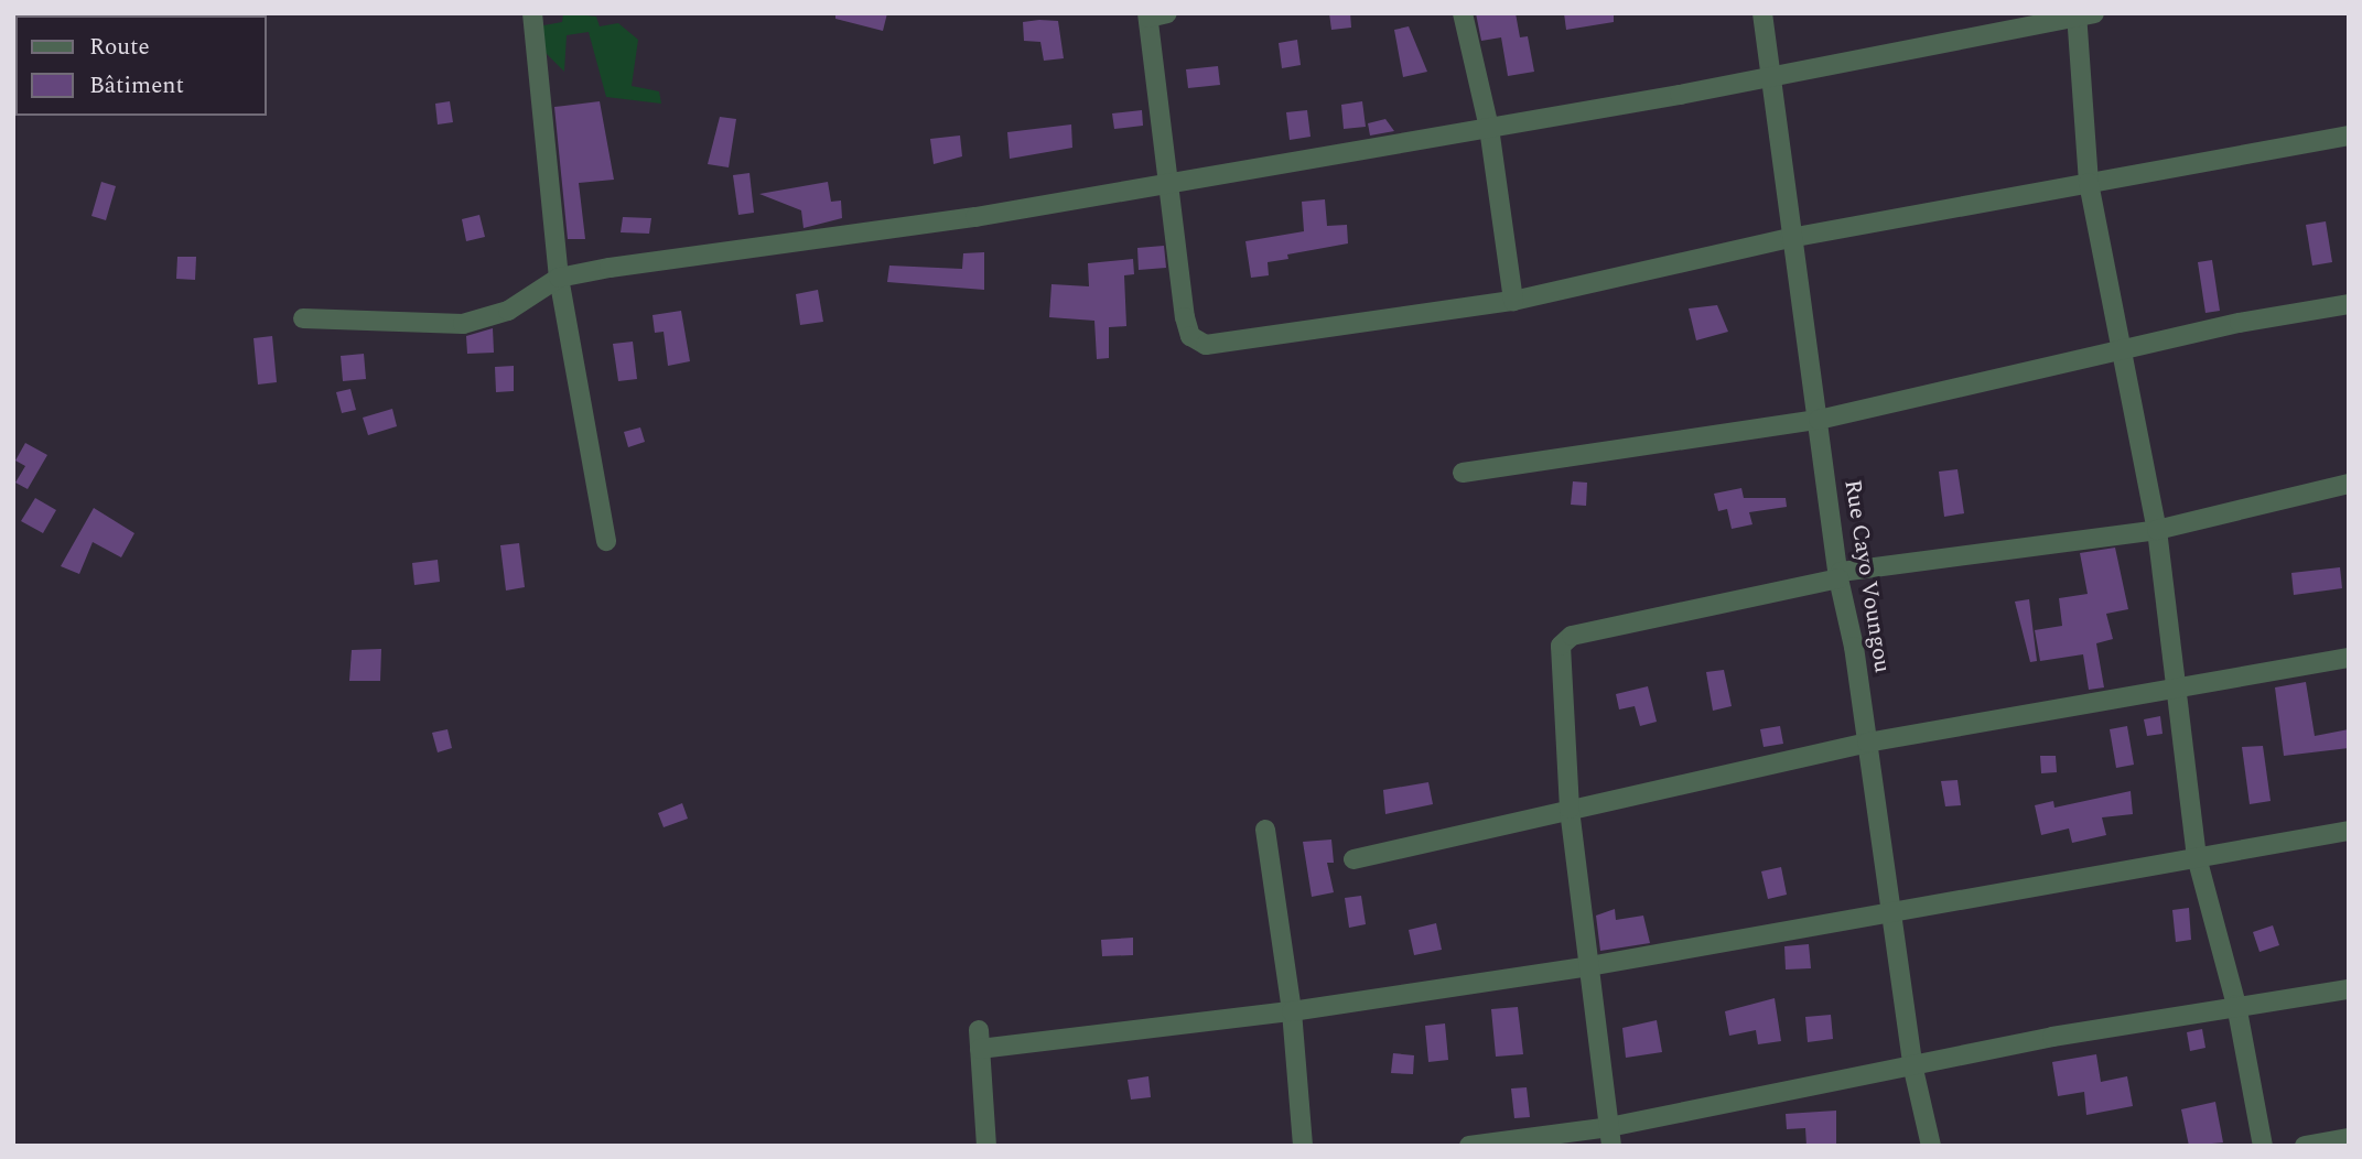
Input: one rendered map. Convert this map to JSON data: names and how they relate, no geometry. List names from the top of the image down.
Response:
{
  "streets": {
    "street": ["Rue Cayo Voungou"]
  },
  "legend": ["Route", "Bâtiment"]
}
